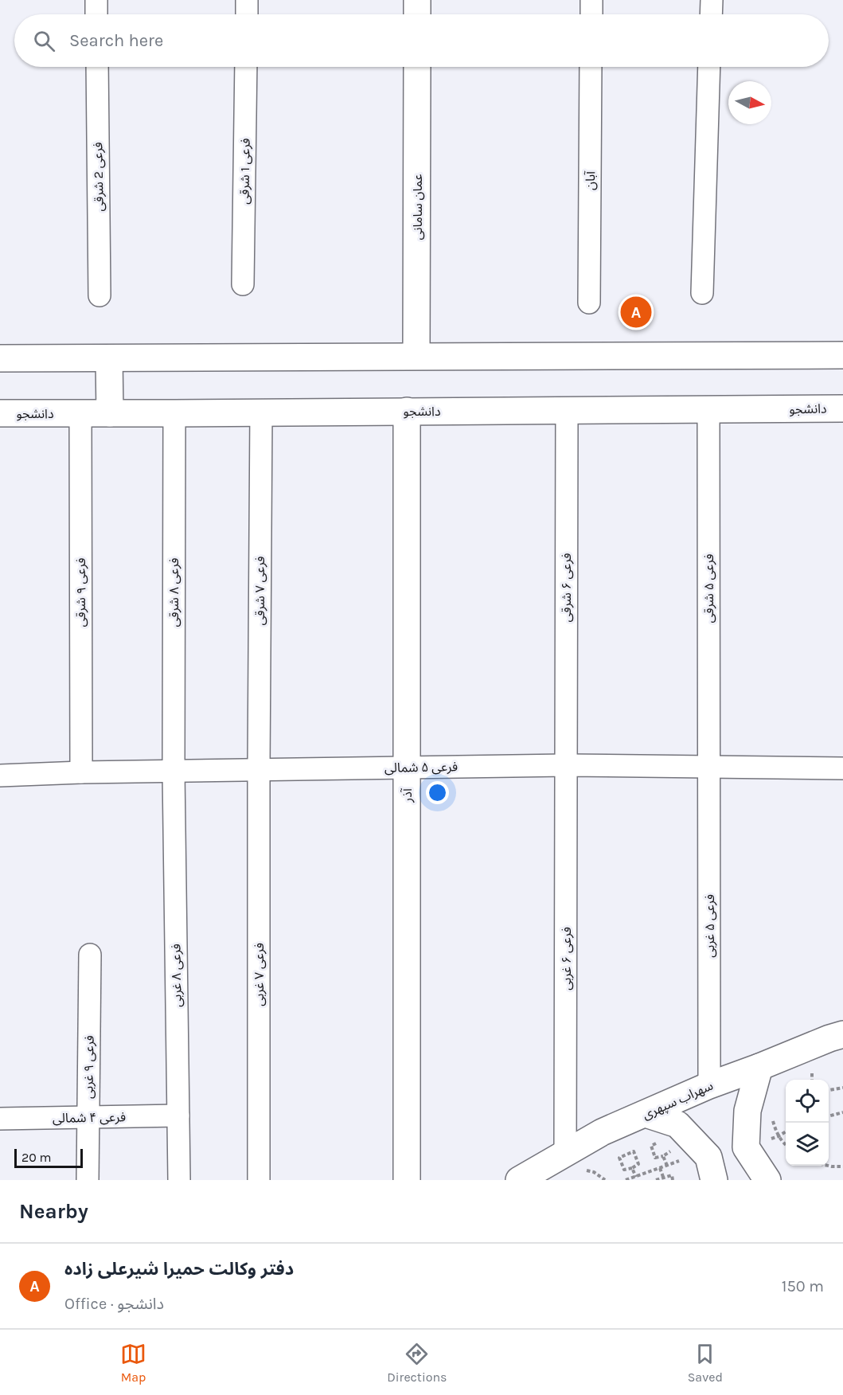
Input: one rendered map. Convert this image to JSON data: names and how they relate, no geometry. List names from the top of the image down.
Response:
{
  "streets": {
    "main road": [
      "عمان سامانی",
      "دانشجو",
      "آذر",
      "سهراب سپهری"
    ],
    "street": [
      "فرعی 1 شرقی",
      "فرعی 2 شرقی",
      "آبان",
      "فرعی ۶ شرقی",
      "فرعی ۵ شرقی",
      "فرعی ۷ شرقی",
      "فرعی ۹ شرقی",
      "فرعی ۸ شرقی",
      "فرعی ۵ شمالی",
      "فرعی ۵ غربی",
      "فرعی ۶ غربی",
      "فرعی ۷ غربی",
      "فرعی ۸ غربی",
      "فرعی ۹ غربی",
      "فرعی ۴ شمالی"
    ]
  },
  "crossings": [
    ["دانشجو", "فرعی ۶ شرقی"],
    ["دانشجو", "فرعی ۵ شرقی"],
    ["دانشجو", "فرعی ۷ شرقی"],
    ["دانشجو", "فرعی ۹ شرقی"],
    ["دانشجو", "فرعی ۸ شرقی"],
    ["دانشجو", "آذر"],
    ["فرعی ۶ شرقی", "فرعی ۵ شمالی"],
    ["فرعی ۶ شرقی", "فرعی ۶ غربی"],
    ["فرعی ۵ شرقی", "فرعی ۵ شمالی"],
    ["فرعی ۵ شرقی", "فرعی ۵ غربی"],
    ["فرعی ۷ شرقی", "فرعی ۵ شمالی"],
    ["فرعی ۷ شرقی", "فرعی ۷ غربی"],
    ["فرعی ۹ شرقی", "فرعی ۵ شمالی"],
    ["فرعی ۸ شرقی", "فرعی ۵ شمالی"],
    ["فرعی ۸ شرقی", "فرعی ۸ غربی"],
    ["فرعی ۵ شمالی", "آذر"],
    ["فرعی ۵ شمالی", "فرعی ۵ غربی"],
    ["فرعی ۵ شمالی", "فرعی ۶ غربی"],
    ["فرعی ۵ شمالی", "فرعی ۷ غربی"],
    ["فرعی ۵ شمالی", "فرعی ۸ غربی"],
    ["فرعی ۵ غربی", "سهراب سپهری"],
    ["فرعی ۶ غربی", "سهراب سپهری"],
    ["فرعی ۸ غربی", "فرعی ۴ شمالی"],
    ["فرعی ۹ غربی", "فرعی ۴ شمالی"]
  ],
  "scale_bar": "20 m",
  "north": "right",
  "page": {
    "search": "Search here",
    "pins": "A",
    "scale": "20 m",
    "heading": "Nearby",
    "list": [
      {
        "mark": "A",
        "name": "دفتر وکالت حمیرا شیرعلی زاده",
        "note": "Office · دانشجو",
        "value": "150 m"
      }
    ],
    "nav": ["Map", "Directions", "Saved"]
  }
}
